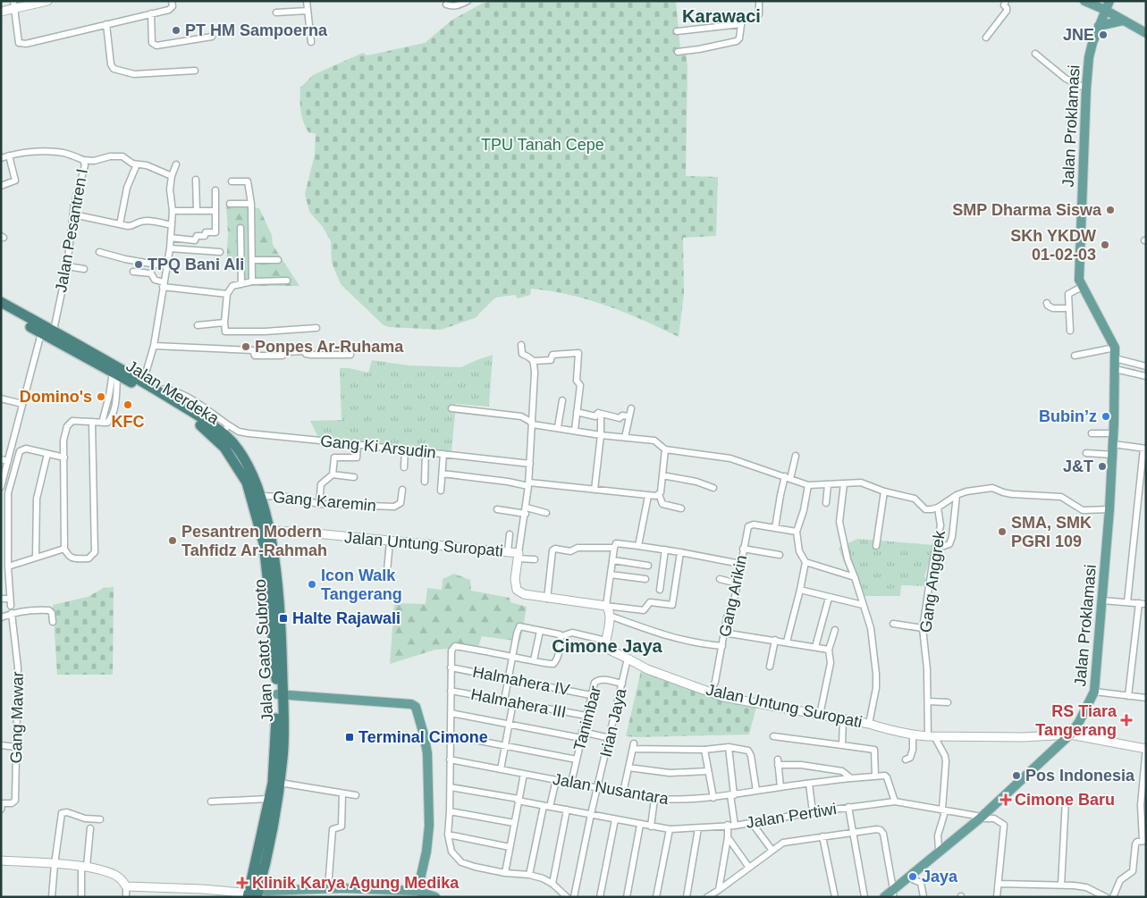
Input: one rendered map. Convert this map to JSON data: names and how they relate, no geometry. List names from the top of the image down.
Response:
{
  "streets": {
    "highway": ["Jalan Merdeka", "Jalan Gatot Subroto"],
    "main road": ["Jalan Proklamasi"],
    "street": [
      "Jalan Pesantren I",
      "Gang Ki Arsudin",
      "Gang Karemin",
      "Jalan Untung Suropati",
      "Gang Anggrek",
      "Gang Arikin",
      "Halmahera IV",
      "Halmahera III",
      "Gang Mawar",
      "Tanimbar",
      "Irian Jaya",
      "Jalan Nusantara",
      "Jalan Pertiwi"
    ]
  },
  "crossings": [
    ["Jalan Proklamasi", "Jalan Untung Suropati"],
    ["Jalan Proklamasi", "Jalan Pertiwi"],
    ["Jalan Pesantren I", "Jalan Merdeka"],
    ["Jalan Pesantren I", "Jalan Gatot Subroto"],
    ["Jalan Merdeka", "Jalan Gatot Subroto"],
    ["Gang Ki Arsudin", "Jalan Gatot Subroto"],
    ["Gang Karemin", "Jalan Gatot Subroto"],
    ["Jalan Untung Suropati", "Gang Anggrek"],
    ["Jalan Untung Suropati", "Gang Arikin"],
    ["Jalan Untung Suropati", "Jalan Gatot Subroto"],
    ["Jalan Untung Suropati", "Irian Jaya"],
    ["Halmahera IV", "Tanimbar"],
    ["Halmahera III", "Tanimbar"],
    ["Tanimbar", "Irian Jaya"],
    ["Tanimbar", "Jalan Nusantara"],
    ["Irian Jaya", "Jalan Nusantara"],
    ["Irian Jaya", "Jalan Pertiwi"]
  ],
  "districts": ["Karawaci", "Cimone Jaya"],
  "parks": ["TPU Tanah Cepe"],
  "places": {
    "other": [
      "PT HM Sampoerna",
      "JNE",
      "SMP Dharma Siswa",
      "SKh YKDW 01-02-03",
      "TPQ Bani Ali",
      "Ponpes Ar-Ruhama",
      "Domino's",
      "KFC",
      "Bubin’z",
      "J&T",
      "SMA, SMK PGRI 109",
      "Pesantren Modern Tahfidz Ar-Rahmah",
      "Icon Walk Tangerang",
      "Pos Indonesia",
      "Jaya"
    ],
    "transit": ["Halte Rajawali", "Terminal Cimone"],
    "health": ["RS Tiara Tangerang", "Cimone Baru", "Klinik Karya Agung Medika"]
  }
}
